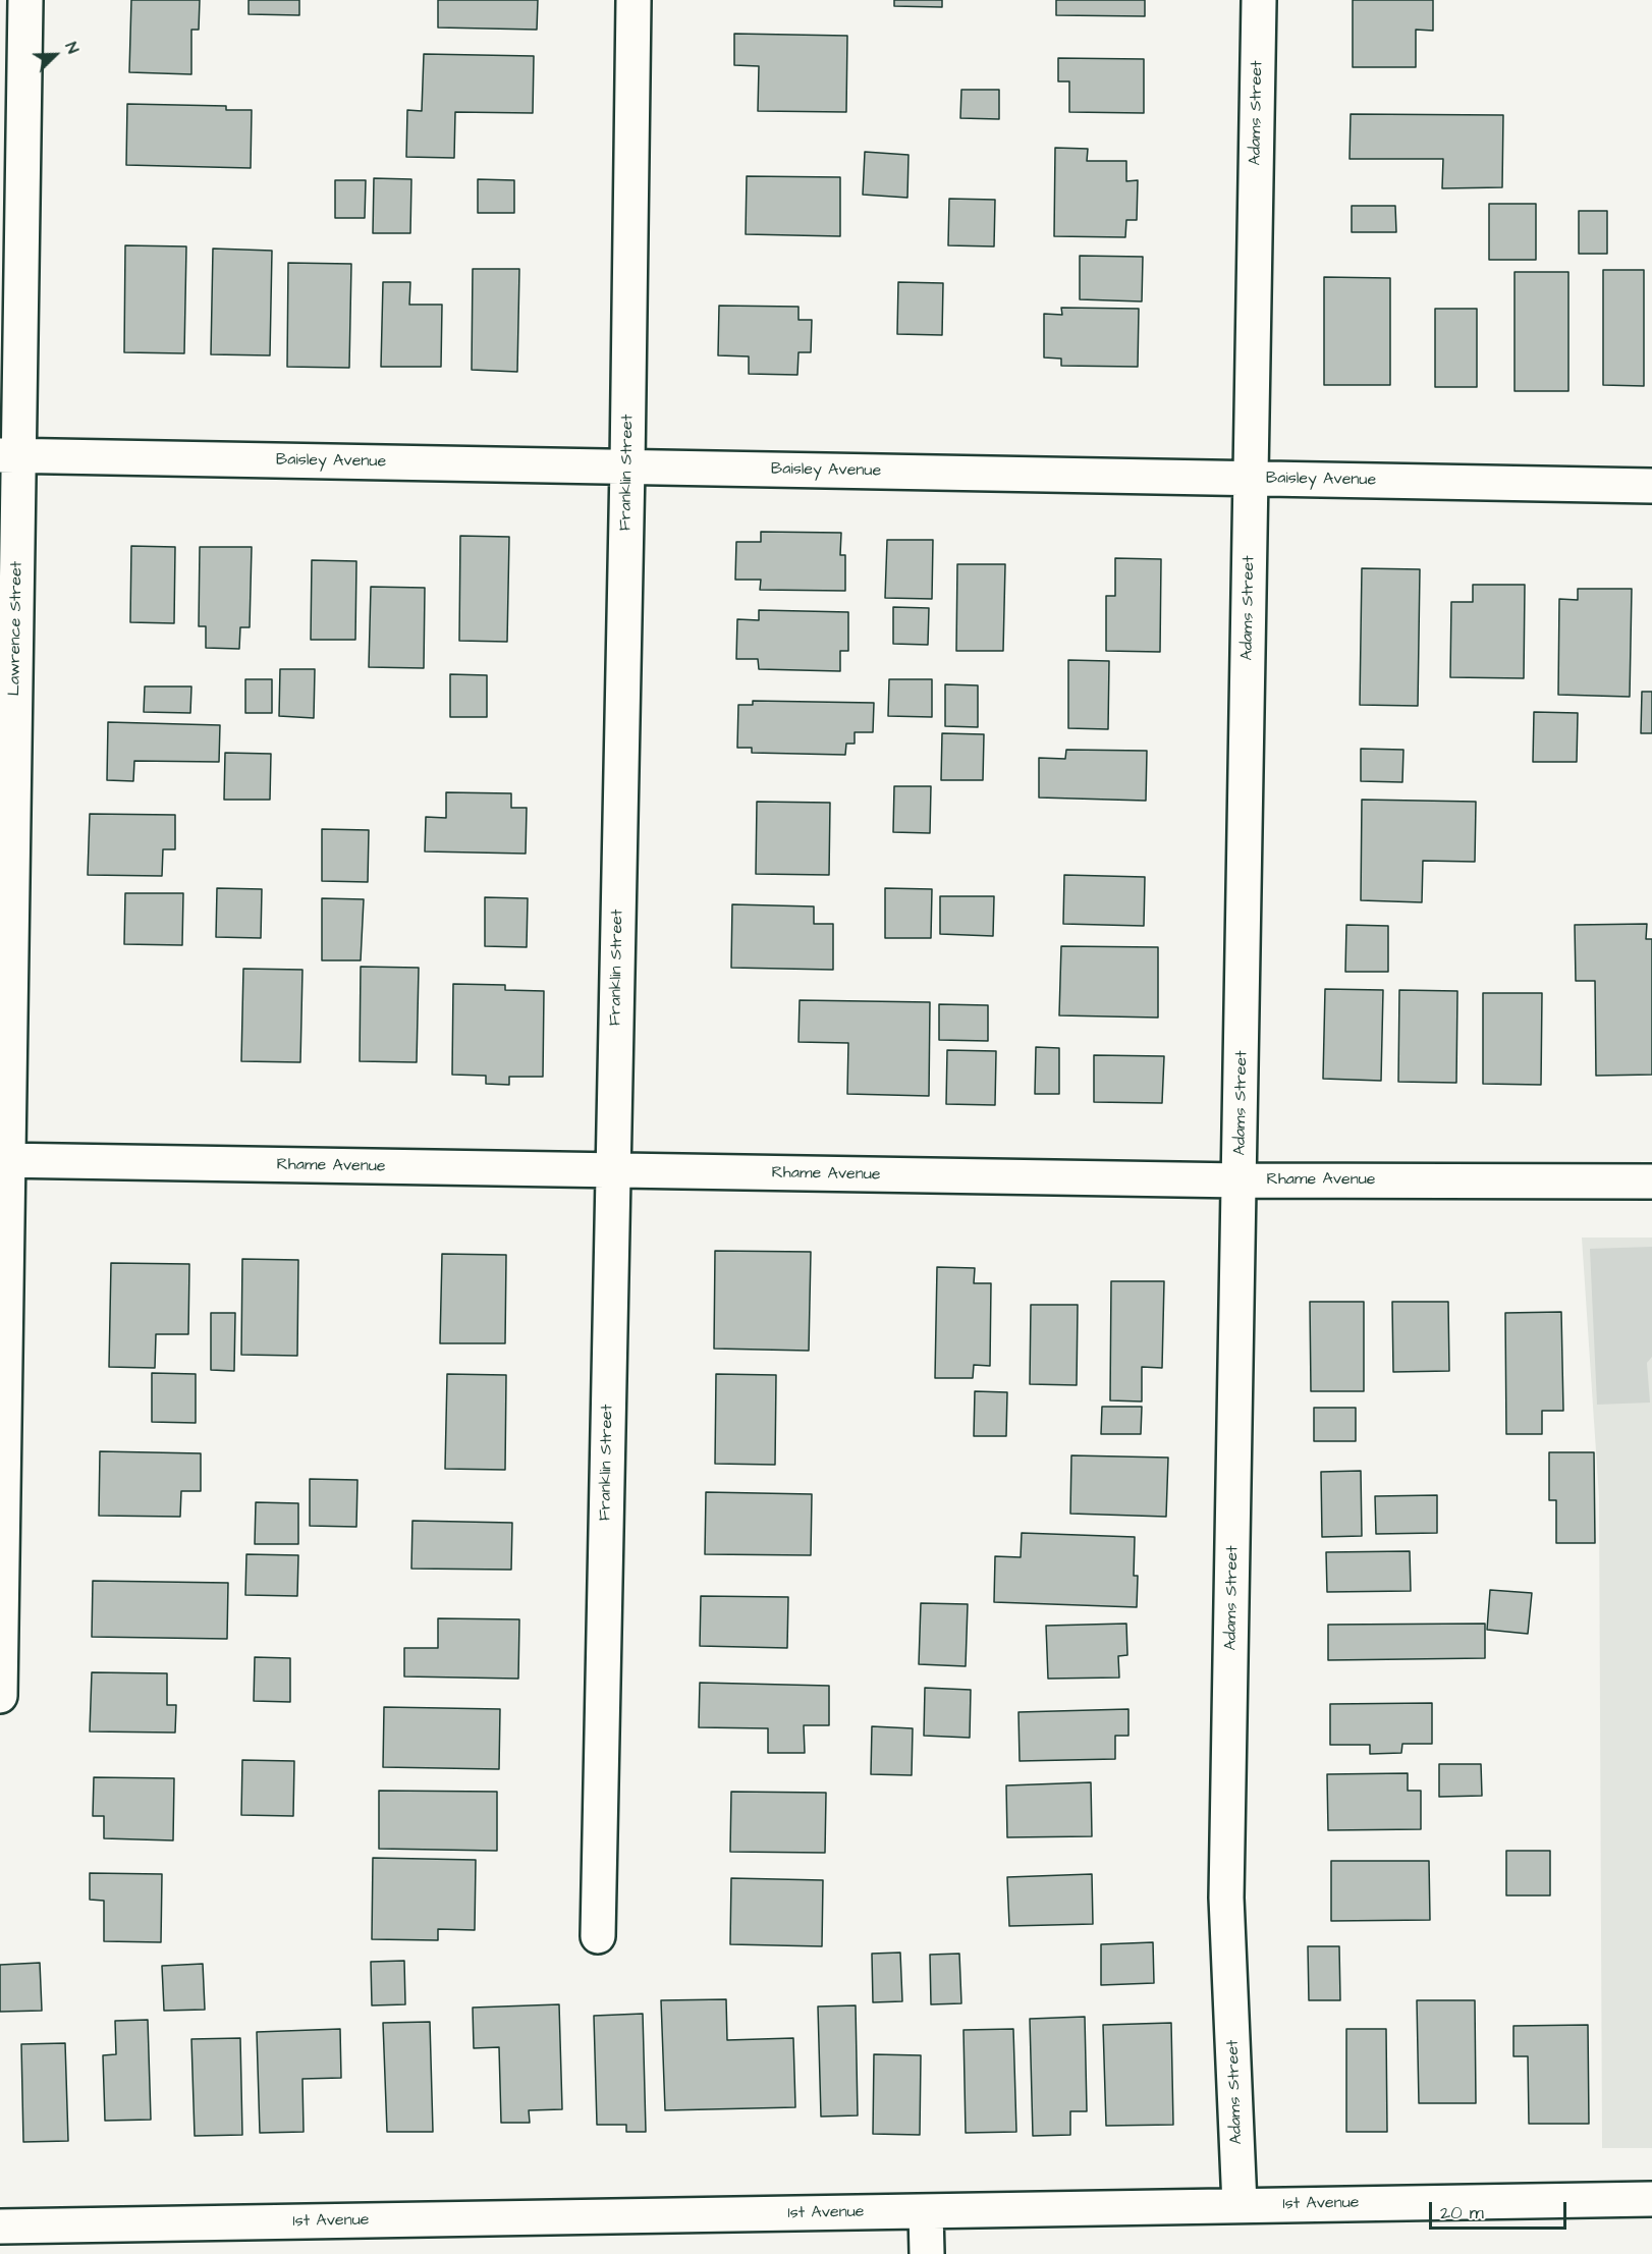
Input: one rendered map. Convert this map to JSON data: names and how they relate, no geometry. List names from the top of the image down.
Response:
{
  "streets": {
    "street": [
      "Adams Street",
      "Baisley Avenue",
      "Franklin Street",
      "Lawrence Street",
      "Rhame Avenue",
      "1st Avenue"
    ]
  },
  "crossings": [
    ["Adams Street", "Baisley Avenue"],
    ["Adams Street", "Rhame Avenue"],
    ["Adams Street", "1st Avenue"],
    ["Baisley Avenue", "Franklin Street"],
    ["Baisley Avenue", "Lawrence Street"],
    ["Franklin Street", "Rhame Avenue"],
    ["Lawrence Street", "Rhame Avenue"]
  ],
  "scale_bar": "20 m",
  "north": "top right"
}
